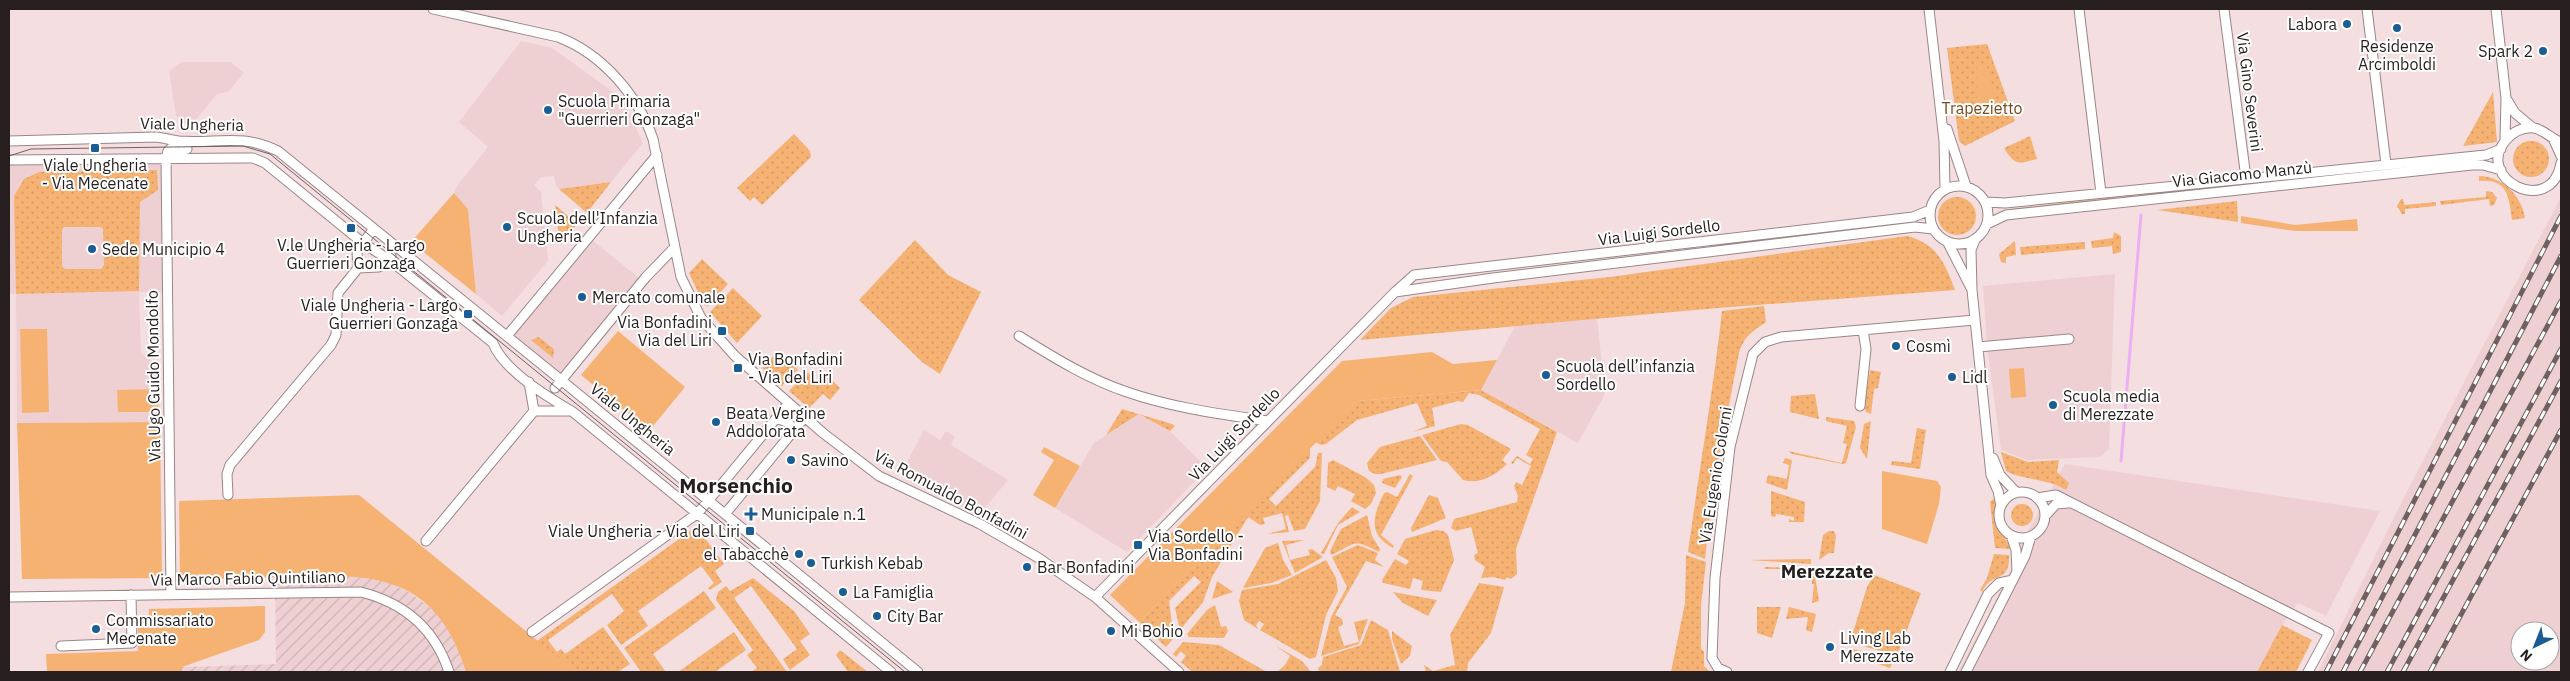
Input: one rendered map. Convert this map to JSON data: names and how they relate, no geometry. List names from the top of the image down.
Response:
{
  "streets": {
    "street": [
      "Via Gino Severini",
      "Viale Ungheria",
      "Via Giacomo Manzù",
      "Via Luigi Sordello",
      "Via Ugo Guido Mondolfo",
      "Via Eugenio Colorni",
      "Via Romualdo Bonfadini",
      "Via Marco Fabio Quintiliano"
    ]
  },
  "crossings": [
    ["Via Gino Severini", "Via Giacomo Manzù"],
    ["Viale Ungheria", "Via Ugo Guido Mondolfo"],
    ["Via Giacomo Manzù", "Via Luigi Sordello"],
    ["Via Luigi Sordello", "Via Romualdo Bonfadini"],
    ["Via Ugo Guido Mondolfo", "Via Marco Fabio Quintiliano"]
  ],
  "districts": ["Morsenchio", "Merezzate"],
  "parks": ["Trapezietto"],
  "places": {
    "other": [
      "Labora",
      "Residenze Arcimboldi",
      "Spark 2",
      "Scuola Primaria \"Guerrieri Gonzaga\"",
      "Scuola dell'Infanzia Ungheria",
      "Sede Municipio 4",
      "Mercato comunale",
      "Cosmì",
      "Scuola dell’infanzia Sordello",
      "Lidl",
      "Scuola media di Merezzate",
      "Beata Vergine Addolorata",
      "Savino",
      "el Tabacchè",
      "Turkish Kebab",
      "Bar Bonfadini",
      "La Famiglia",
      "City Bar",
      "Commissariato Mecenate",
      "Mi Bohio",
      "Living Lab Merezzate"
    ],
    "transit": [
      "Viale Ungheria - Via Mecenate",
      "V.le Ungheria - Largo Guerrieri Gonzaga",
      "Viale Ungheria - Largo Guerrieri Gonzaga",
      "Via Bonfadini Via del Liri",
      "Via Bonfadini - Via del Liri",
      "Viale Ungheria - Via del Liri",
      "Via Sordello - Via Bonfadini"
    ],
    "health": ["Municipale n.1"]
  },
  "north": "bottom left"
}
